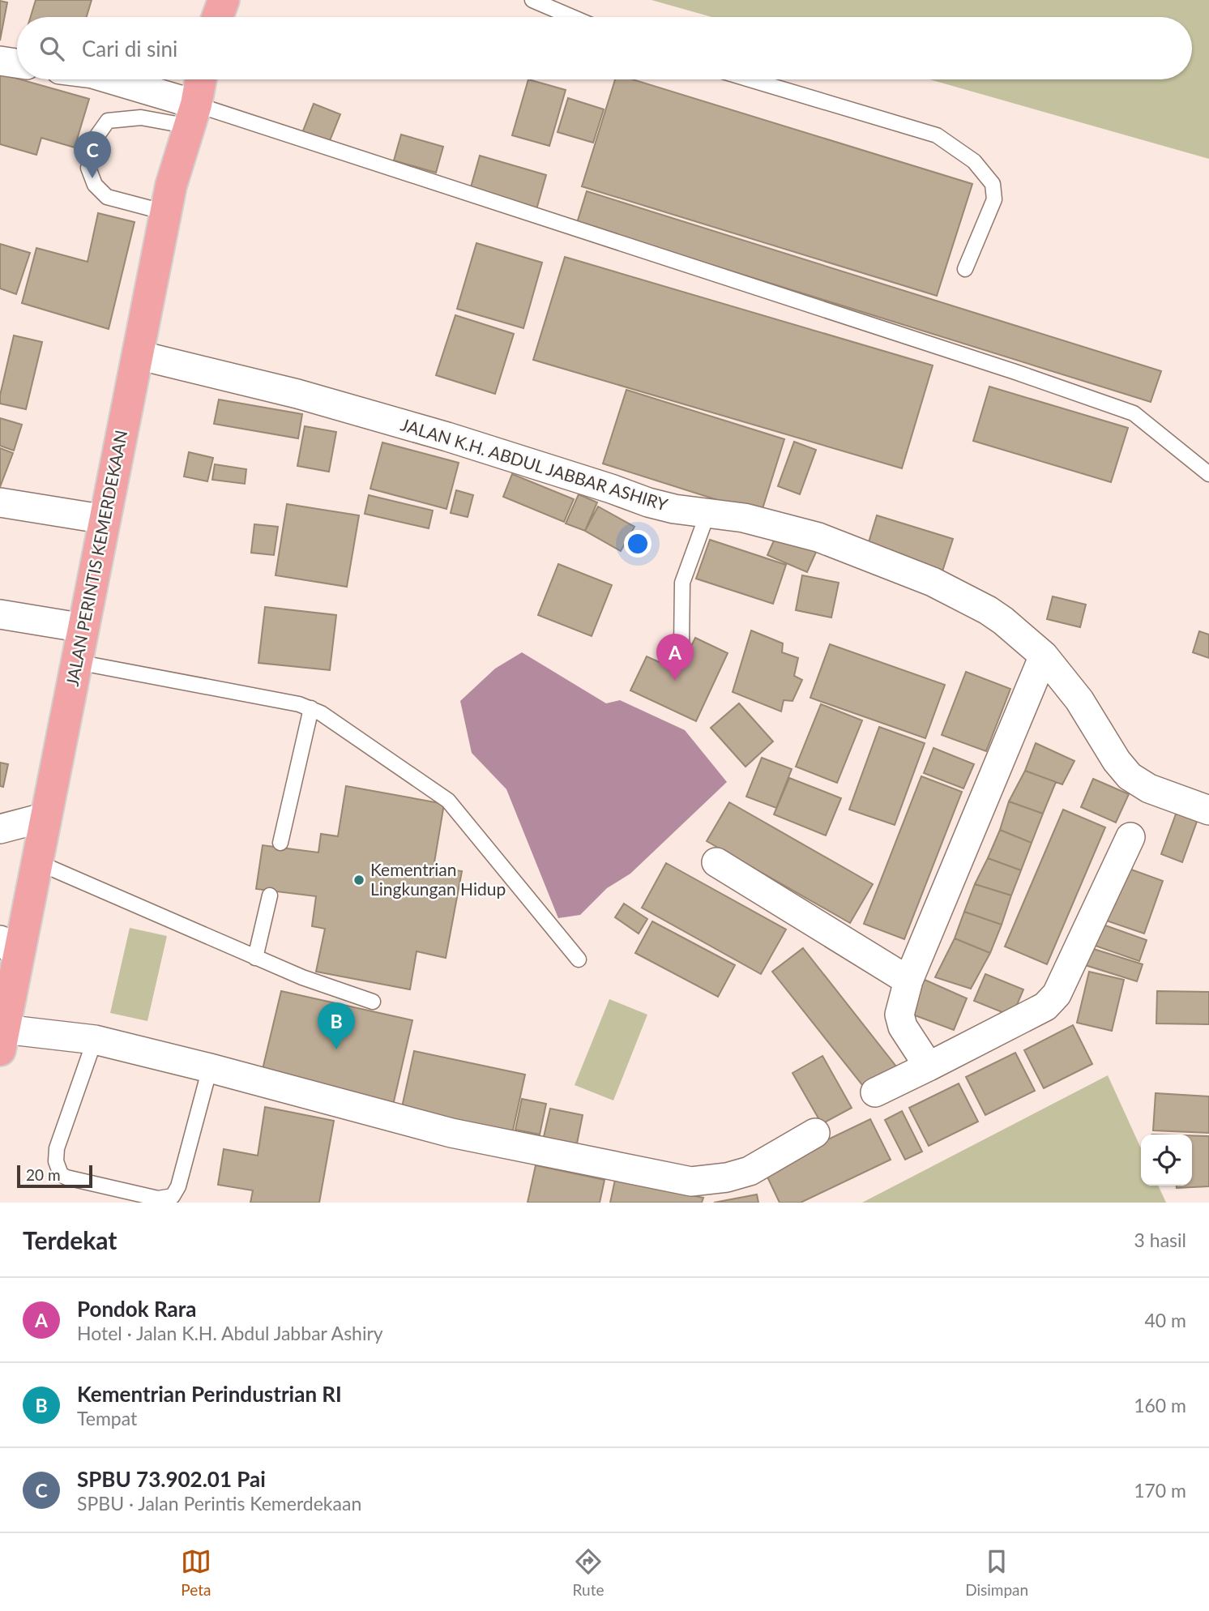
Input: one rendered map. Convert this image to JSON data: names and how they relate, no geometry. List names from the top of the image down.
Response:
{
  "streets": {
    "highway": ["JALAN PERINTIS KEMERDEKAAN"],
    "street": ["JALAN K.H. ABDUL JABBAR ASHIRY"]
  },
  "crossings": [
    ["JALAN K.H. ABDUL JABBAR ASHIRY", "JALAN PERINTIS KEMERDEKAAN"]
  ],
  "places": ["Kementrian Lingkungan Hidup"],
  "scale_bar": "20 m",
  "page": {
    "search": "Cari di sini",
    "pins": ["C", "A", "B"],
    "scale": "20 m",
    "heading": ["Terdekat", "3 hasil"],
    "list": [
      {
        "mark": "A",
        "name": "Pondok Rara",
        "note": "Hotel · Jalan K.H. Abdul Jabbar Ashiry",
        "value": "40 m"
      },
      {
        "mark": "B",
        "name": "Kementrian Perindustrian RI",
        "note": "Tempat",
        "value": "160 m"
      },
      {
        "mark": "C",
        "name": "SPBU 73.902.01 Pai",
        "note": "SPBU · Jalan Perintis Kemerdekaan",
        "value": "170 m"
      }
    ],
    "nav": ["Peta", "Rute", "Disimpan"]
  }
}
